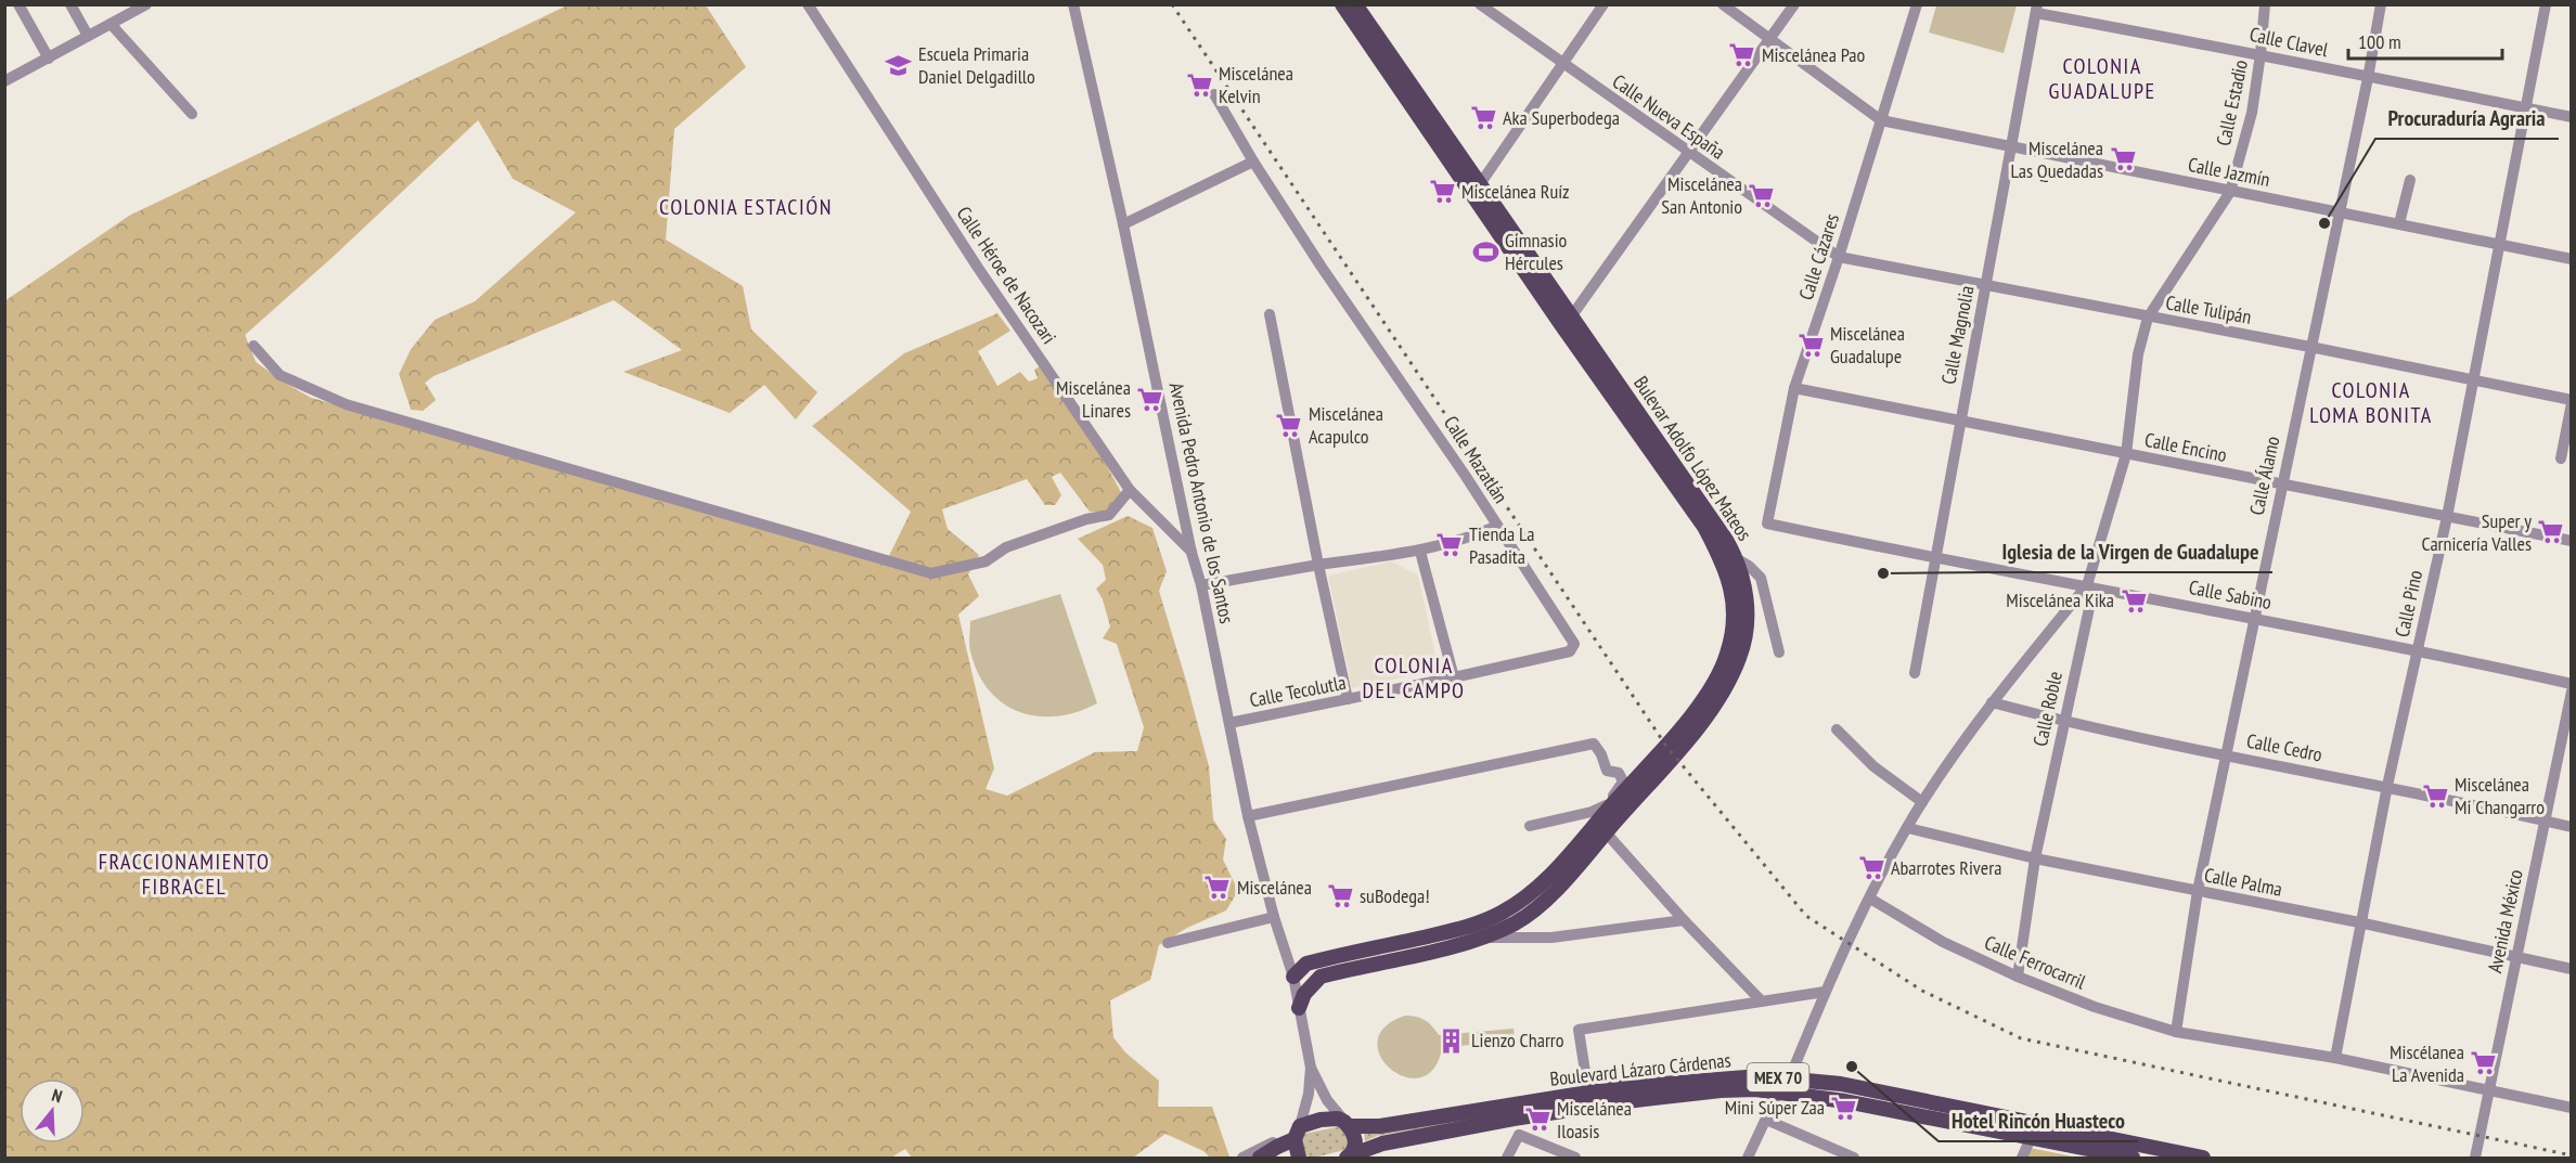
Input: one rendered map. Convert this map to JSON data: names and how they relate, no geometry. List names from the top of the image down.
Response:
{
  "streets": {
    "main road": ["Bulevar Adolfo López Mateos", "Boulevard Lázaro Cárdenas", "MEX 70"],
    "street": [
      "Calle Clavel",
      "Calle Estadio",
      "Calle Nueva España",
      "Calle Jazmín",
      "Calle Cázares",
      "Calle Héroe de Nacozari",
      "Calle Tulipán",
      "Calle Magnolia",
      "Calle Encino",
      "Calle Mazatlán",
      "Calle Álamo",
      "Avenida Pedro Antonio de los Santos",
      "Calle Sabino",
      "Calle Pino",
      "Calle Tecolutla",
      "Calle Roble",
      "Calle Cedro",
      "Calle Palma",
      "Avenida México",
      "Calle Ferrocarril"
    ]
  },
  "crossings": [
    ["Calle Clavel", "Calle Estadio"],
    ["Calle Clavel", "Calle Magnolia"],
    ["Calle Clavel", "Calle Álamo"],
    ["Calle Clavel", "Calle Pino"],
    ["Calle Estadio", "Calle Jazmín"],
    ["Calle Estadio", "Calle Tulipán"],
    ["Calle Estadio", "Calle Encino"],
    ["Calle Estadio", "Calle Roble"],
    ["Calle Nueva España", "Calle Cázares"],
    ["Calle Nueva España", "Calle Tulipán"],
    ["Calle Jazmín", "Calle Cázares"],
    ["Calle Jazmín", "Calle Magnolia"],
    ["Calle Jazmín", "Calle Álamo"],
    ["Calle Jazmín", "Calle Pino"],
    ["Calle Cázares", "Calle Tulipán"],
    ["Calle Cázares", "Calle Encino"],
    ["Calle Cázares", "Calle Sabino"],
    ["Calle Héroe de Nacozari", "Avenida Pedro Antonio de los Santos"],
    ["Calle Tulipán", "Calle Magnolia"],
    ["Calle Tulipán", "Calle Álamo"],
    ["Calle Tulipán", "Calle Pino"],
    ["Calle Magnolia", "Calle Encino"],
    ["Calle Magnolia", "Calle Sabino"],
    ["Calle Encino", "Calle Álamo"],
    ["Calle Encino", "Calle Pino"],
    ["Calle Encino", "Calle Roble"],
    ["Bulevar Adolfo López Mateos", "Avenida Pedro Antonio de los Santos"],
    ["Calle Mazatlán", "Avenida Pedro Antonio de los Santos"],
    ["Calle Mazatlán", "Calle Tecolutla"],
    ["Calle Álamo", "Calle Sabino"],
    ["Calle Álamo", "Calle Cedro"],
    ["Calle Álamo", "Calle Palma"],
    ["Calle Álamo", "Calle Ferrocarril"],
    ["Avenida Pedro Antonio de los Santos", "Calle Tecolutla"],
    ["Calle Sabino", "Calle Pino"],
    ["Calle Sabino", "Calle Roble"],
    ["Calle Pino", "Calle Cedro"],
    ["Calle Pino", "Calle Palma"],
    ["Calle Pino", "Calle Ferrocarril"],
    ["Calle Roble", "Calle Cedro"],
    ["Calle Roble", "Calle Palma"],
    ["Calle Roble", "Calle Ferrocarril"],
    ["Calle Cedro", "Avenida México"],
    ["Calle Palma", "Avenida México"],
    ["Avenida México", "Calle Ferrocarril"],
    ["Boulevard Lázaro Cárdenas", "MEX 70"]
  ],
  "districts": [
    "COLONIA GUADALUPE",
    "COLONIA ESTACIÓN",
    "COLONIA LOMA BONITA",
    "COLONIA DEL CAMPO",
    "FRACCIONAMIENTO FIBRACEL"
  ],
  "places": {
    "supermarket": [
      "Miscelánea Pao",
      "Miscelánea Kelvin",
      "Aka Superbodega",
      "Miscelánea Las Quedadas",
      "Miscelánea Ruíz",
      "Miscelánea San Antonio",
      "Miscelánea Guadalupe",
      "Miscelánea Linares",
      "Miscelánea Acapulco",
      "Super y Carnicería Valles",
      "Tienda La Pasadita",
      "Miscelánea Kika",
      "Miscelánea Mi Changarro",
      "Abarrotes Rivera",
      "Miscelánea",
      "suBodega!",
      "Miscélanea La Avenida",
      "Mini Súper Zaa",
      "Miscelánea Iloasis"
    ],
    "school or university": ["Escuela Primaria Daniel Delgadillo"],
    "other": ["Procuraduría Agraria", "Iglesia de la Virgen de Guadalupe", "Hotel Rincón Huasteco"],
    "sports": ["Gimnasio Hércules"],
    "building": ["Lienzo Charro"]
  },
  "scale_bar": "100 m",
  "north": "top"
}
